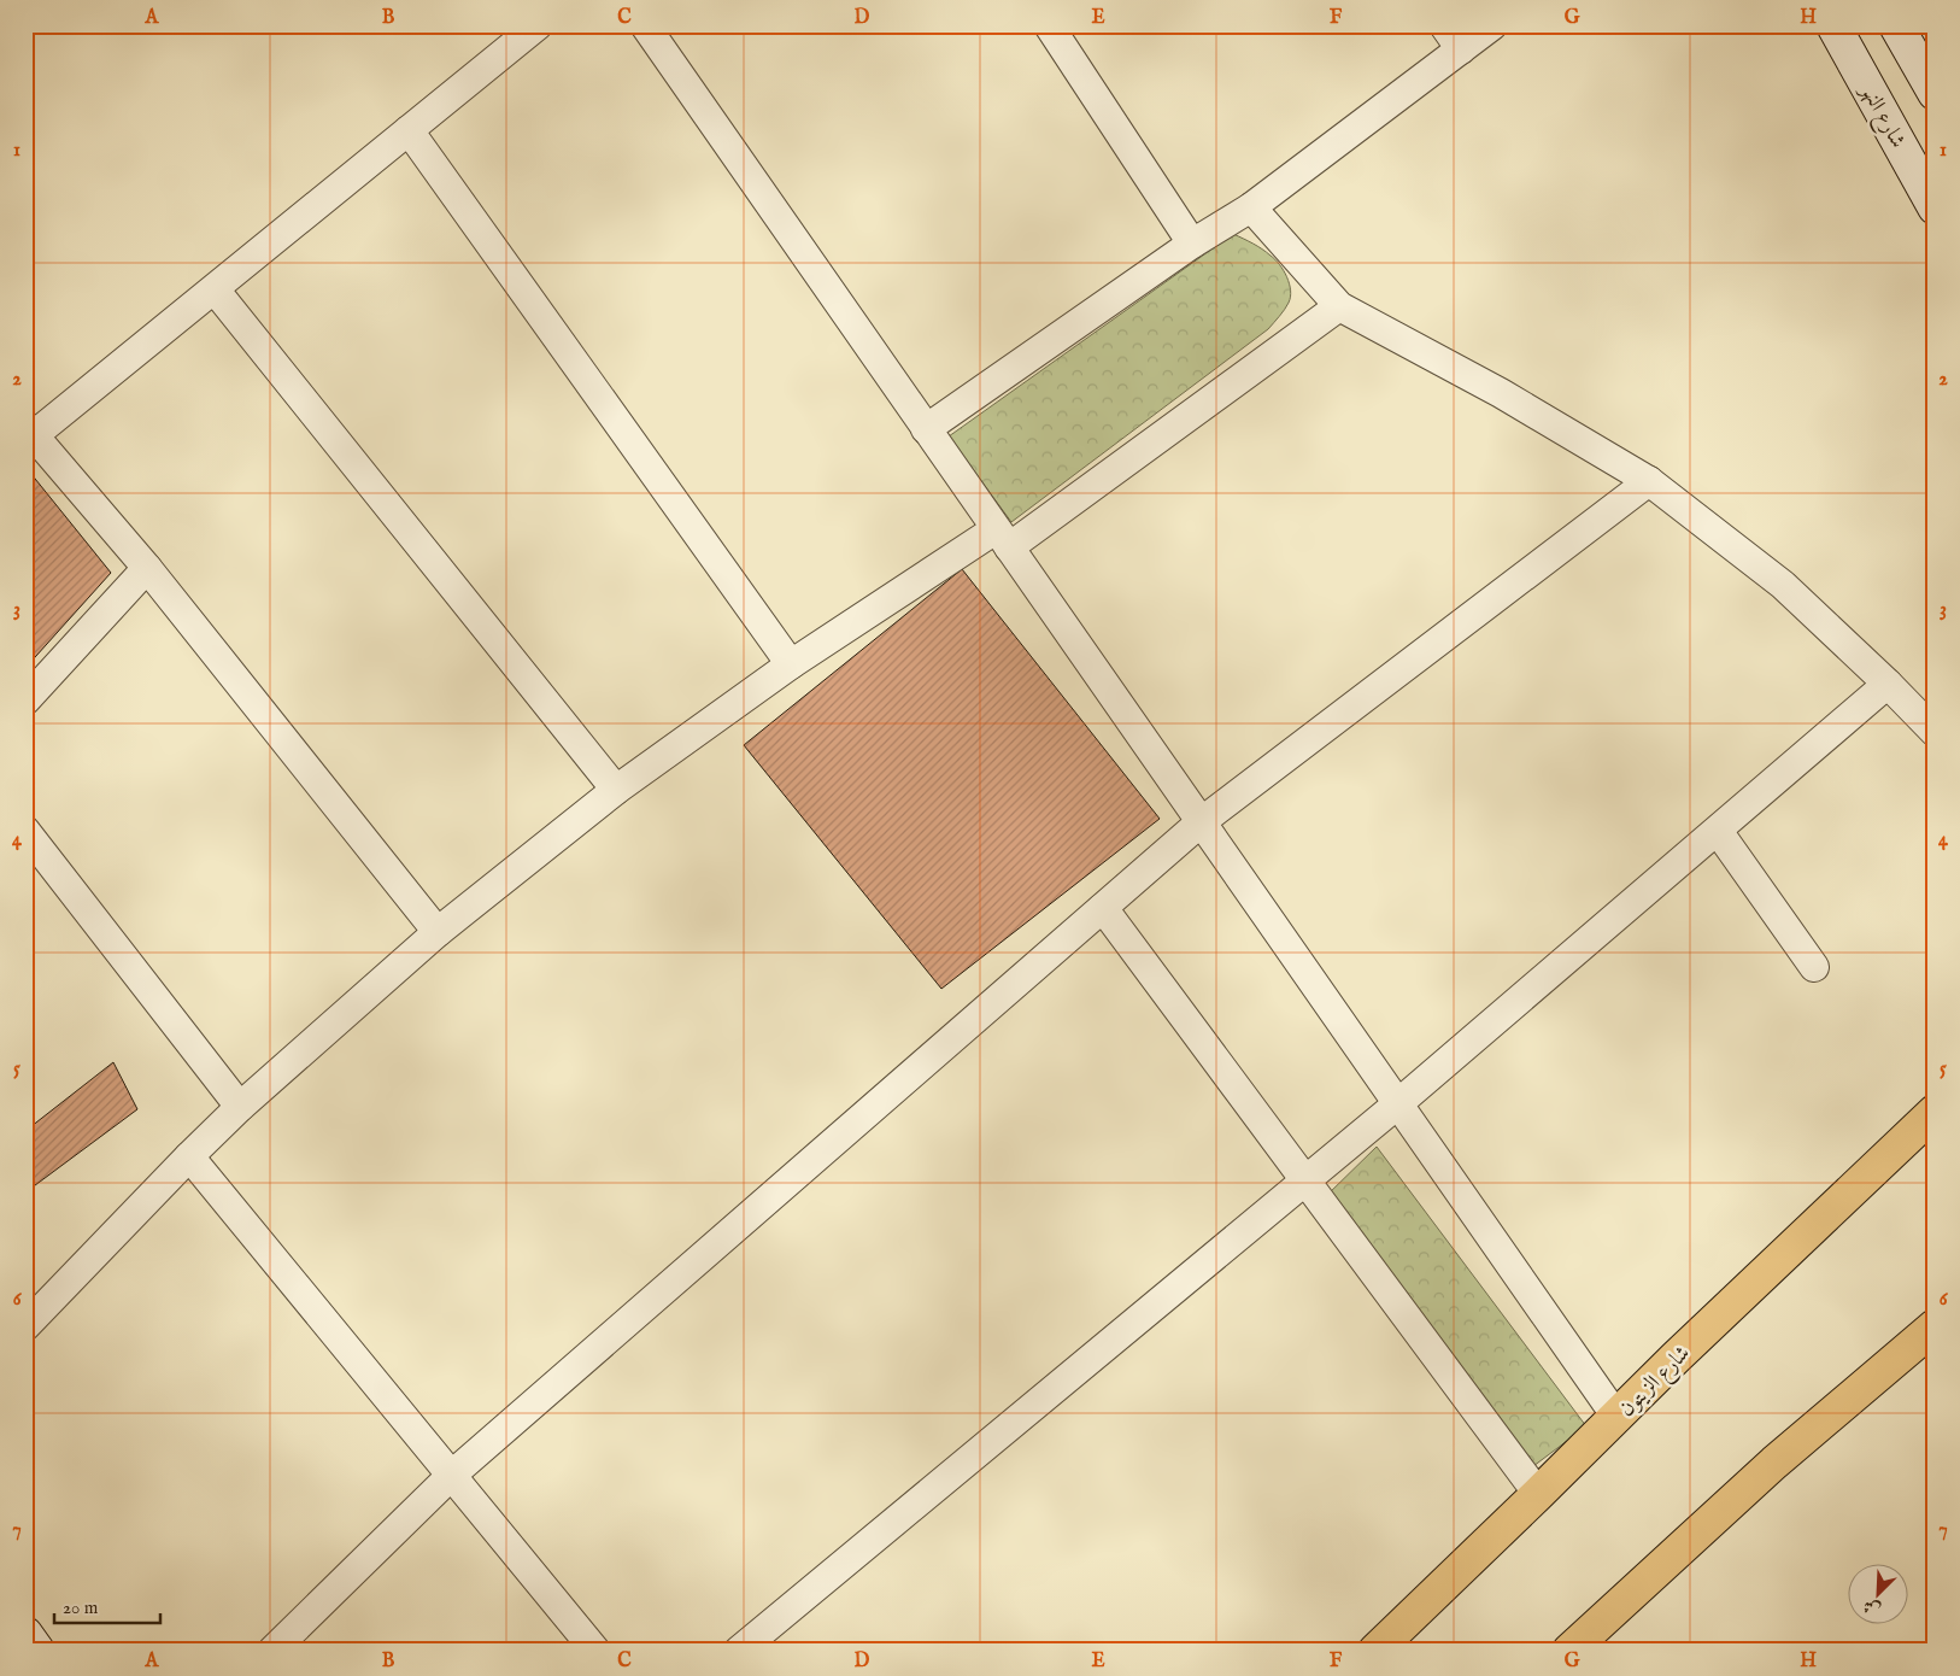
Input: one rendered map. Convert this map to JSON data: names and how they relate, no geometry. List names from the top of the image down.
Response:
{
  "streets": {
    "main road": ["شارع النهر", "شارع الزيتون"]
  },
  "scale_bar": "20 m",
  "north": "bottom left",
  "grid": {
    "columns": [
      "A",
      "B",
      "C",
      "D",
      "E",
      "F",
      "G",
      "H"
    ],
    "rows": [
      "1",
      "2",
      "3",
      "4",
      "5",
      "6",
      "7"
    ]
  }
}
